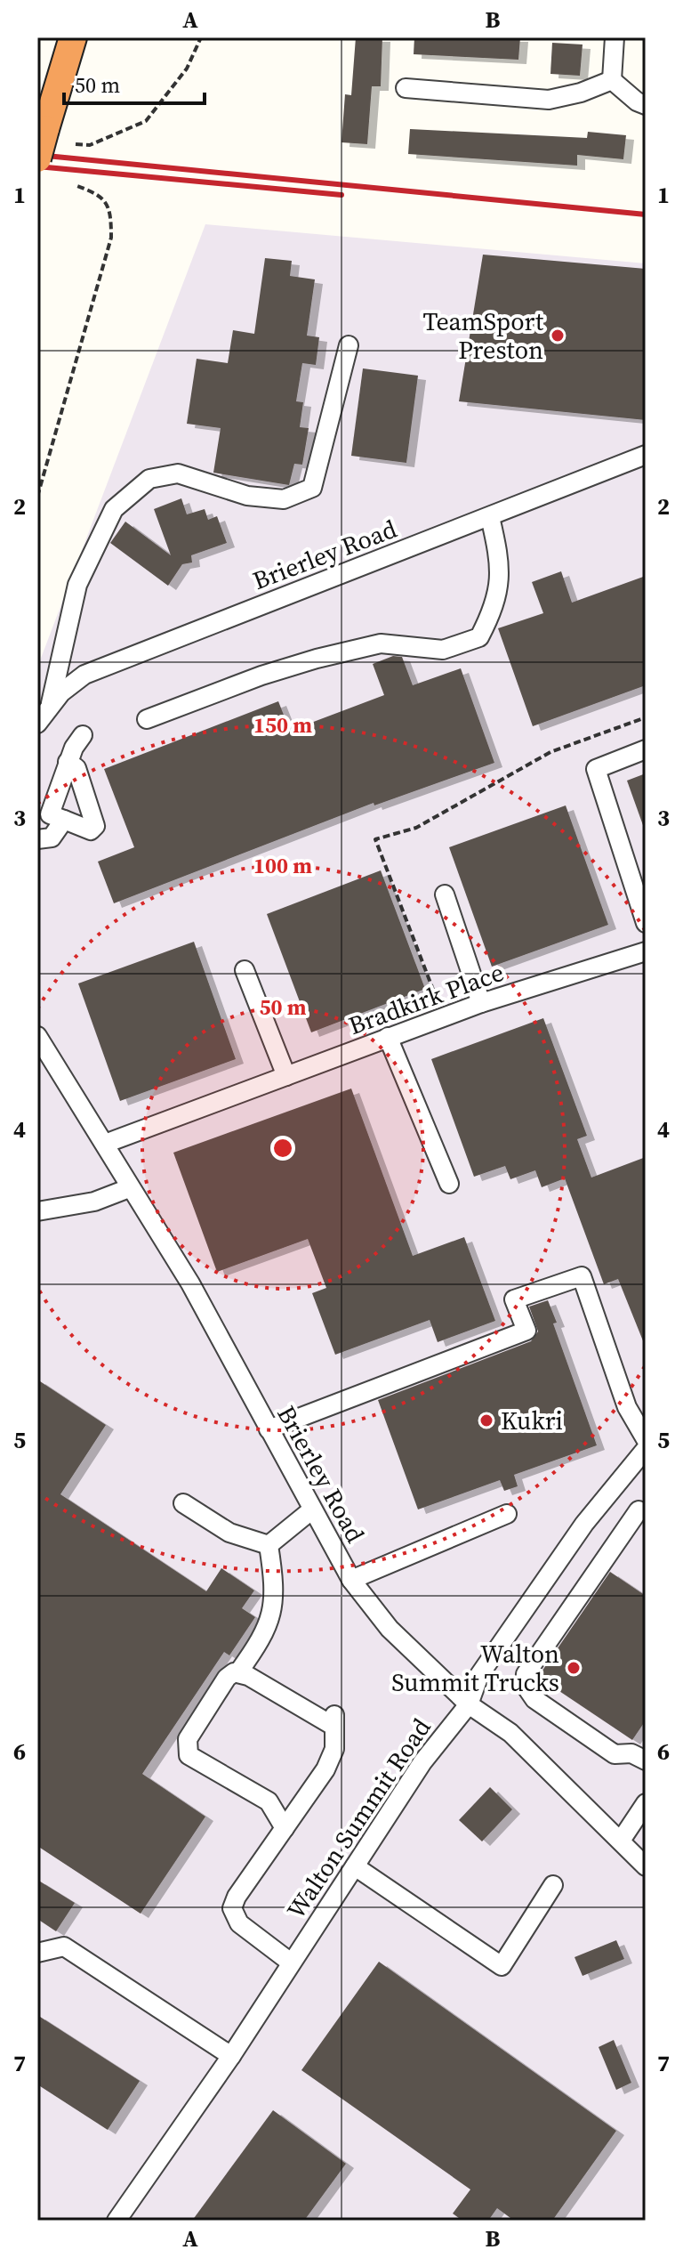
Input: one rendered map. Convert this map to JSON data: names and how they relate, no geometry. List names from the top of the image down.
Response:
{
  "streets": {
    "street": ["Brierley Road", "Bradkirk Place", "Walton Summit Road"]
  },
  "crossings": [
    ["Brierley Road", "Bradkirk Place"],
    ["Brierley Road", "Walton Summit Road"]
  ],
  "places": ["TeamSport Preston", "Kukri", "Walton Summit Trucks"],
  "scale_bar": "50 m",
  "grid": {
    "columns": ["A", "B"],
    "rows": [
      "1",
      "2",
      "3",
      "4",
      "5",
      "6",
      "7"
    ]
  },
  "rings": ["150 m", "100 m", "50 m"]
}
